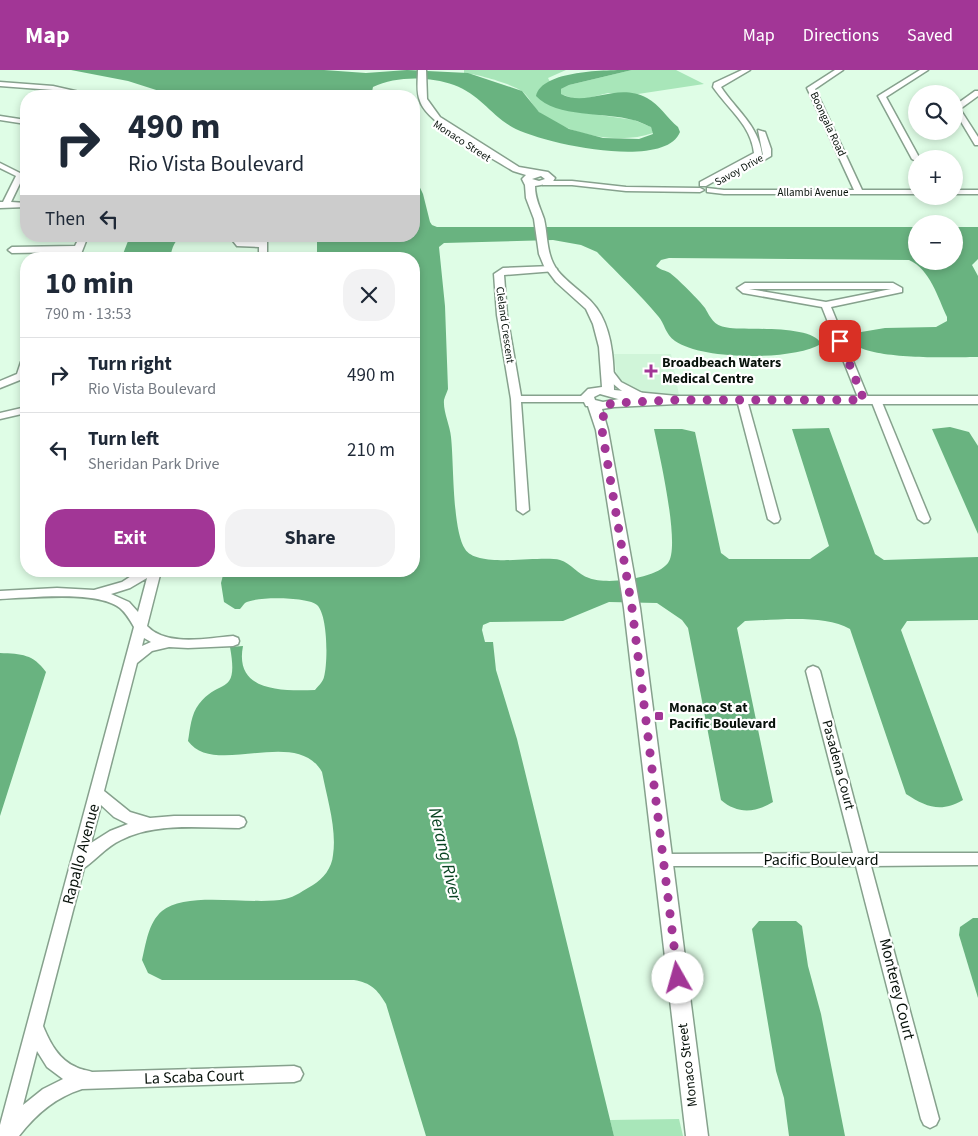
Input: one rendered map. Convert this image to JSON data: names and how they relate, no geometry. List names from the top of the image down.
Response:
{
  "streets": {
    "street": [
      "Boongala Road",
      "Monaco Street",
      "Savoy Drive",
      "Allambi Avenue",
      "Cleland Crescent",
      "Pasadena Court",
      "Rapallo Avenue",
      "Pacific Boulevard",
      "Monterey Court",
      "La Scaba Court"
    ]
  },
  "crossings": [
    ["Boongala Road", "Allambi Avenue"],
    ["Monaco Street", "Savoy Drive"],
    ["Monaco Street", "Cleland Crescent"],
    ["Monaco Street", "Pacific Boulevard"],
    ["Savoy Drive", "Allambi Avenue"],
    ["Pasadena Court", "Pacific Boulevard"],
    ["Pasadena Court", "Monterey Court"],
    ["Rapallo Avenue", "La Scaba Court"],
    ["Pacific Boulevard", "Monterey Court"]
  ],
  "water": ["Nerang River"],
  "places": {
    "health": ["Broadbeach Waters Medical Centre"],
    "transit": ["Monaco St at Pacific Boulevard"]
  },
  "page": {
    "header": "Map",
    "nav": ["Map", "Directions", "Saved"],
    "map_buttons": ["+", "−"],
    "turn": ["490 m", "Rio Vista Boulevard"],
    "then": "Then",
    "heading": ["10 min", "790 m · 13:53"],
    "list": [
      {
        "name": "Turn right",
        "note": "Rio Vista Boulevard",
        "value": "490 m"
      },
      {
        "name": "Turn left",
        "note": "Sheridan Park Drive",
        "value": "210 m"
      }
    ],
    "buttons": ["Exit", "Share"]
  }
}
